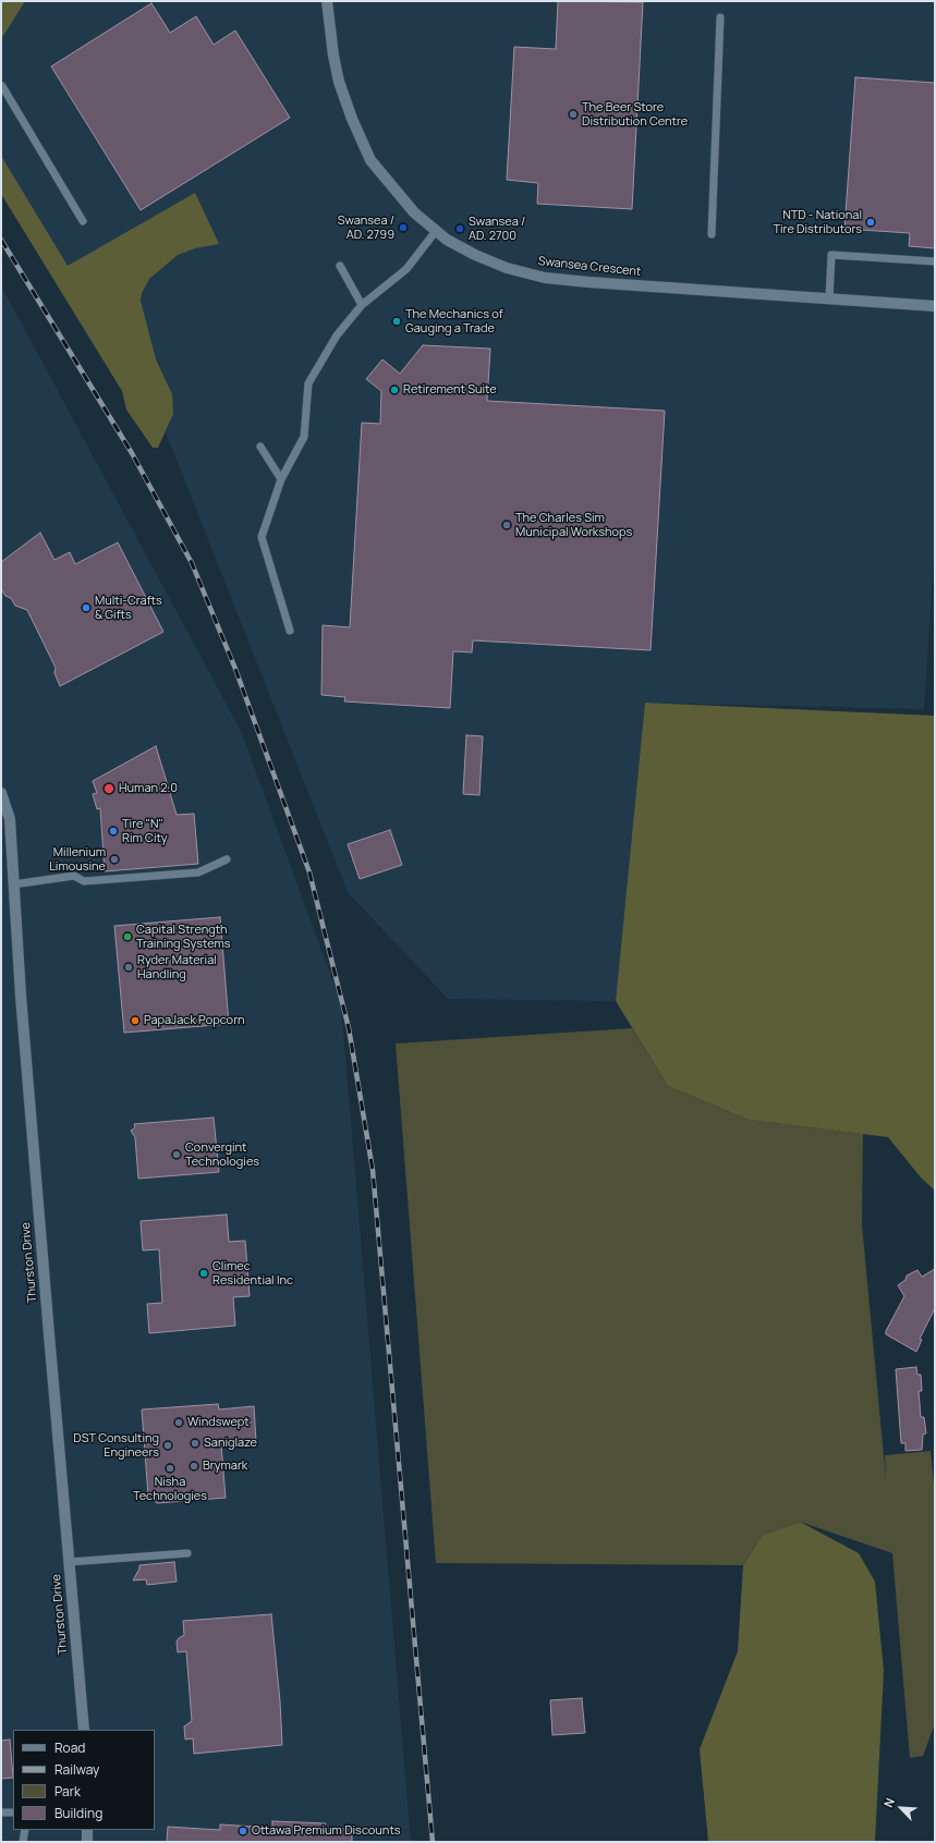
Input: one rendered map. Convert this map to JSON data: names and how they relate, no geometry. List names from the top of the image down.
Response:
{
  "streets": {
    "street": ["Swansea Crescent", "Thurston Drive"]
  },
  "places": [
    "The Beer Store Distribution Centre",
    "NTD - National Tire Distributors",
    "Swansea / AD. 2799",
    "Swansea / AD. 2700",
    "The Mechanics of Gauging a Trade",
    "Retirement Suite",
    "The Charles Sim Municipal Workshops",
    "Multi-Crafts & Gifts",
    "Human 2.0",
    "Tire \"N\" Rim City",
    "Millenium Limousine",
    "Capital Strength Training Systems",
    "Ryder Material Handling",
    "PapaJack Popcorn",
    "Convergint Technologies",
    "Climec Residential Inc",
    "Windswept",
    "Saniglaze",
    "DST Consulting Engineers",
    "Brymark",
    "Nisha Technologies",
    "Ottawa Premium Discounts"
  ],
  "legend": [
    "Road",
    "Railway",
    "Park",
    "Building"
  ],
  "north": "top left"
}
